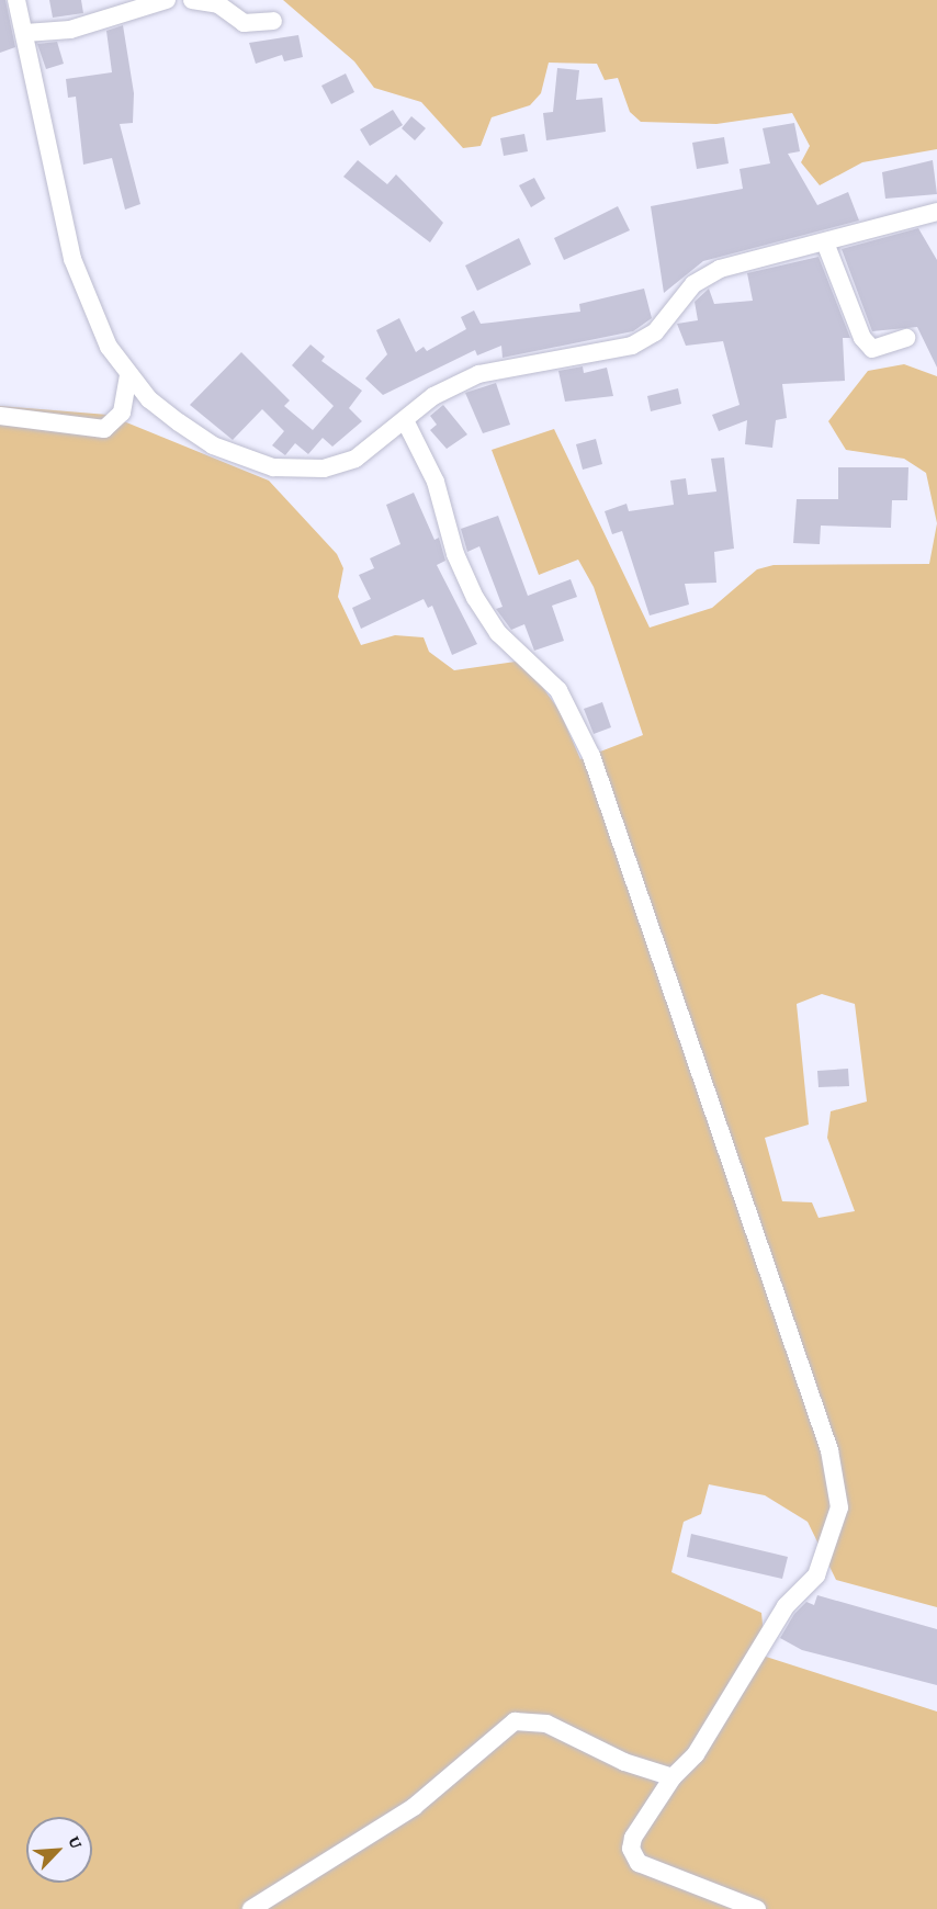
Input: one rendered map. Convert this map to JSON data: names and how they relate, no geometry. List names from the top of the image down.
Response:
{
  "north": "top right"
}
